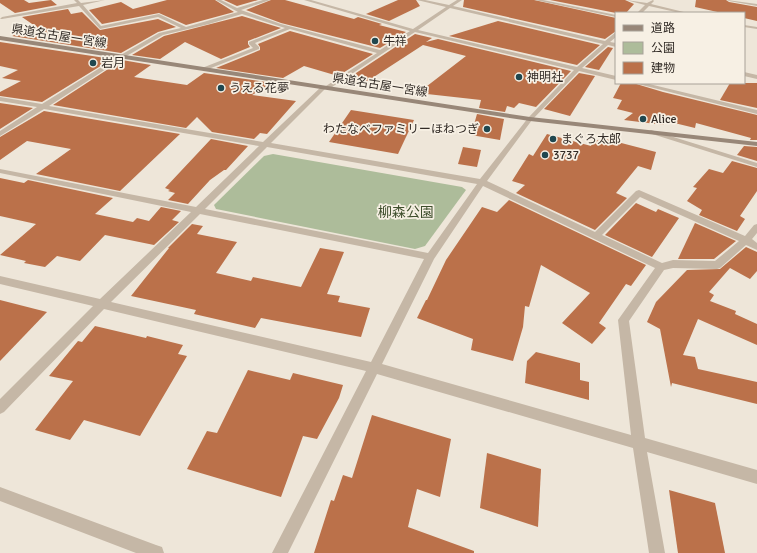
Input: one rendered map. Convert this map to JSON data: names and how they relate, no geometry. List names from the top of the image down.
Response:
{
  "streets": {
    "main road": ["県道名古屋一宮線"]
  },
  "parks": ["柳森公園"],
  "places": [
    "牛祥",
    "岩月",
    "神明社",
    "うえる花夢",
    "Alice",
    "わたなべファミリーほねつぎ",
    "まぐろ太郎",
    "3737"
  ],
  "legend": ["道路", "公園", "建物"]
}
